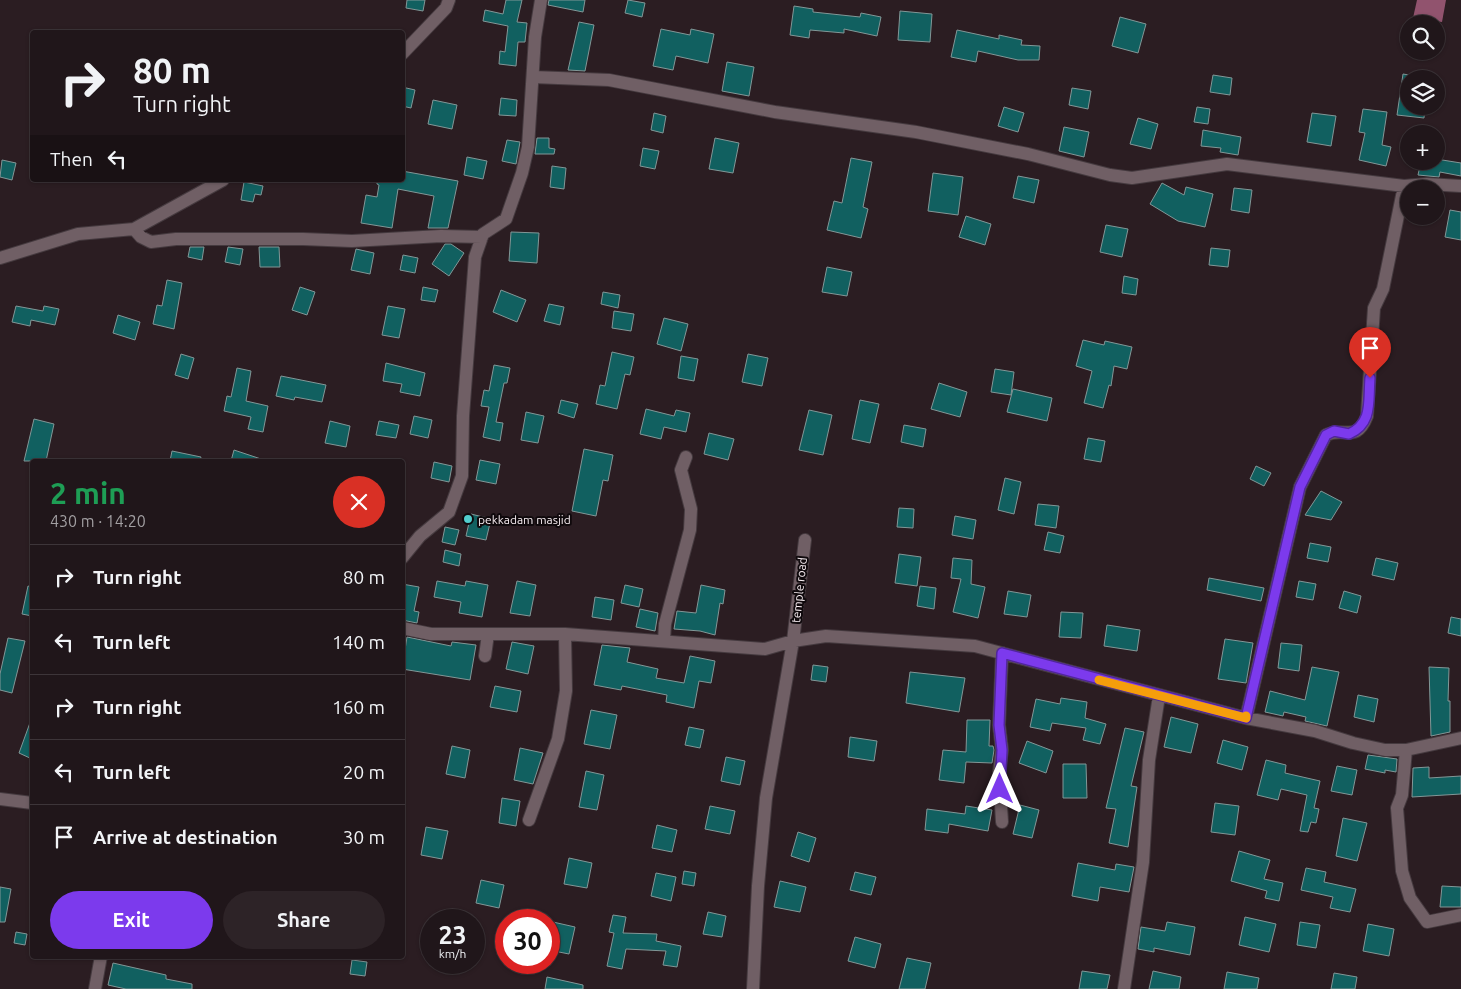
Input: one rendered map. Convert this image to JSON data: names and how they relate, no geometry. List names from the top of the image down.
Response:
{
  "streets": {
    "street": ["temple road"]
  },
  "places": ["pekkadam masjid"],
  "page": {
    "map_buttons": ["+", "−"],
    "turn": ["80 m", "Turn right"],
    "then": "Then",
    "heading": ["2 min", "430 m · 14:20"],
    "list": [
      {
        "name": "Turn right",
        "value": "80 m"
      },
      {
        "name": "Turn left",
        "value": "140 m"
      },
      {
        "name": "Turn right",
        "value": "160 m"
      },
      {
        "name": "Turn left",
        "value": "20 m"
      },
      {
        "name": "Arrive at destination",
        "value": "30 m"
      }
    ],
    "buttons": ["Exit", "Share"],
    "speed": "23 km/h",
    "limit": "30"
  }
}
